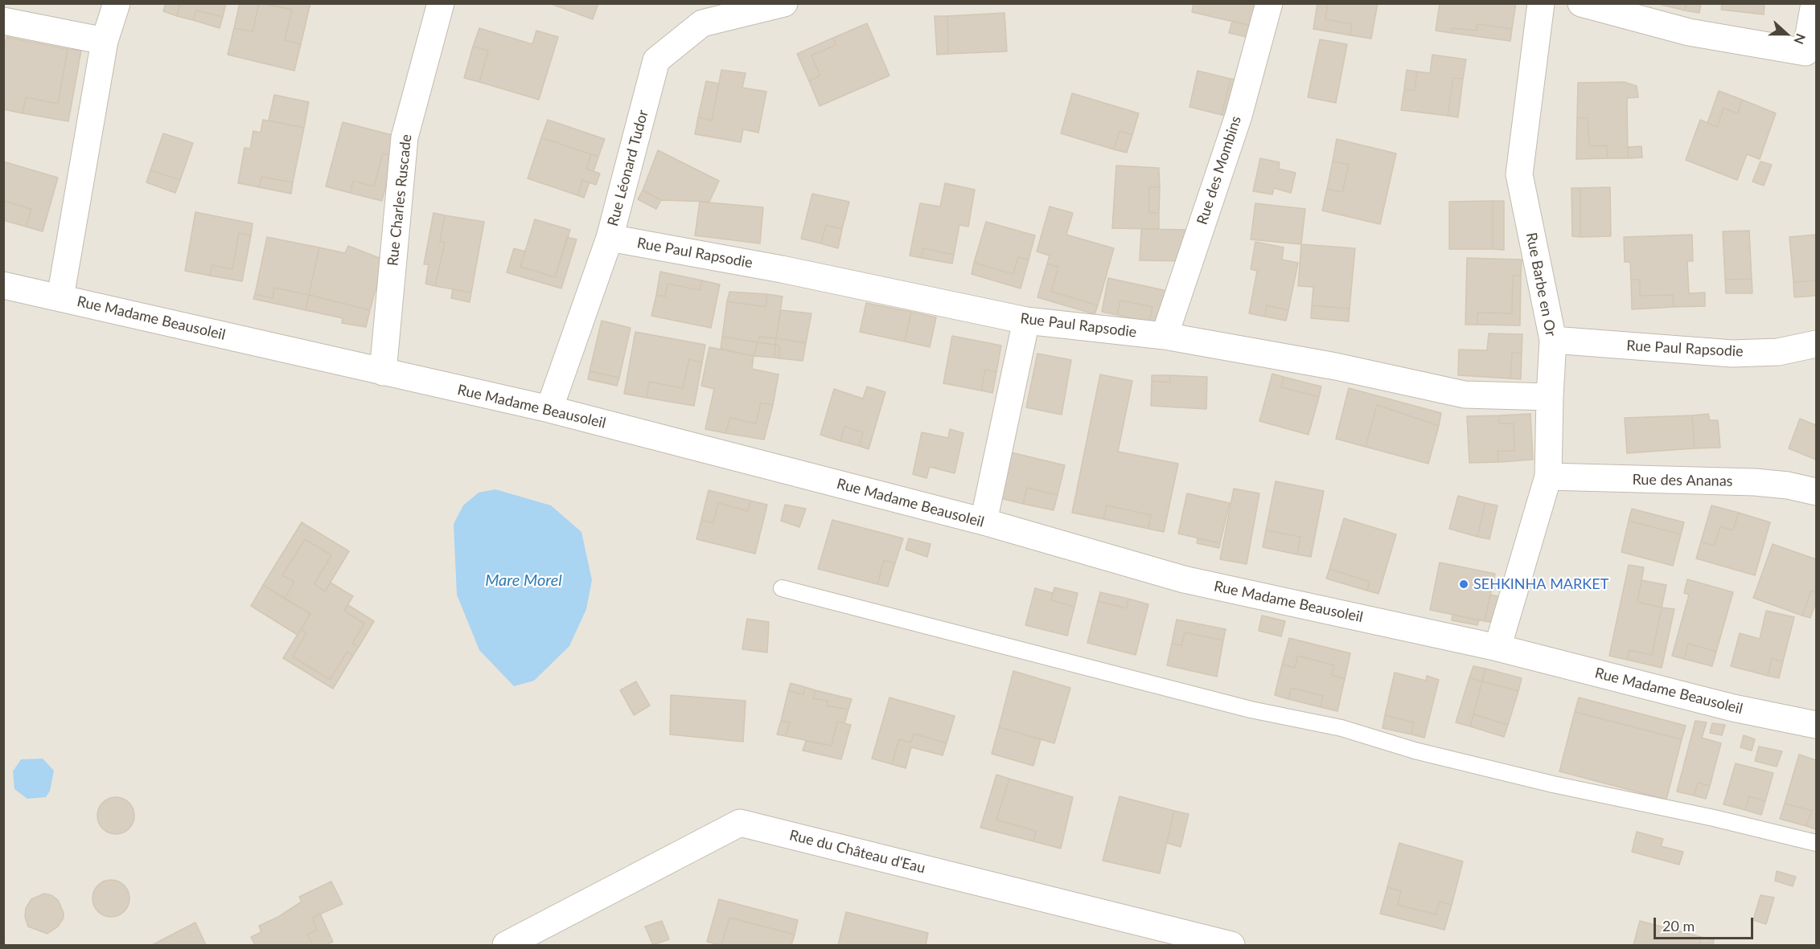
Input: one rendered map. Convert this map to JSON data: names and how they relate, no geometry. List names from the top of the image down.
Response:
{
  "streets": {
    "street": [
      "Rue Léonard Tudor",
      "Rue des Mombins",
      "Rue Charles Ruscade",
      "Rue Paul Rapsodie",
      "Rue Barbe en Or",
      "Rue Madame Beausoleil",
      "Rue des Ananas",
      "Rue du Château d'Eau"
    ]
  },
  "crossings": [
    ["Rue Léonard Tudor", "Rue Paul Rapsodie"],
    ["Rue Léonard Tudor", "Rue Madame Beausoleil"],
    ["Rue des Mombins", "Rue Paul Rapsodie"],
    ["Rue Charles Ruscade", "Rue Madame Beausoleil"],
    ["Rue Paul Rapsodie", "Rue Barbe en Or"],
    ["Rue Barbe en Or", "Rue Madame Beausoleil"],
    ["Rue Barbe en Or", "Rue des Ananas"]
  ],
  "water": ["Mare Morel"],
  "places": ["SEHKINHA MARKET"],
  "scale_bar": "20 m",
  "north": "right"
}
